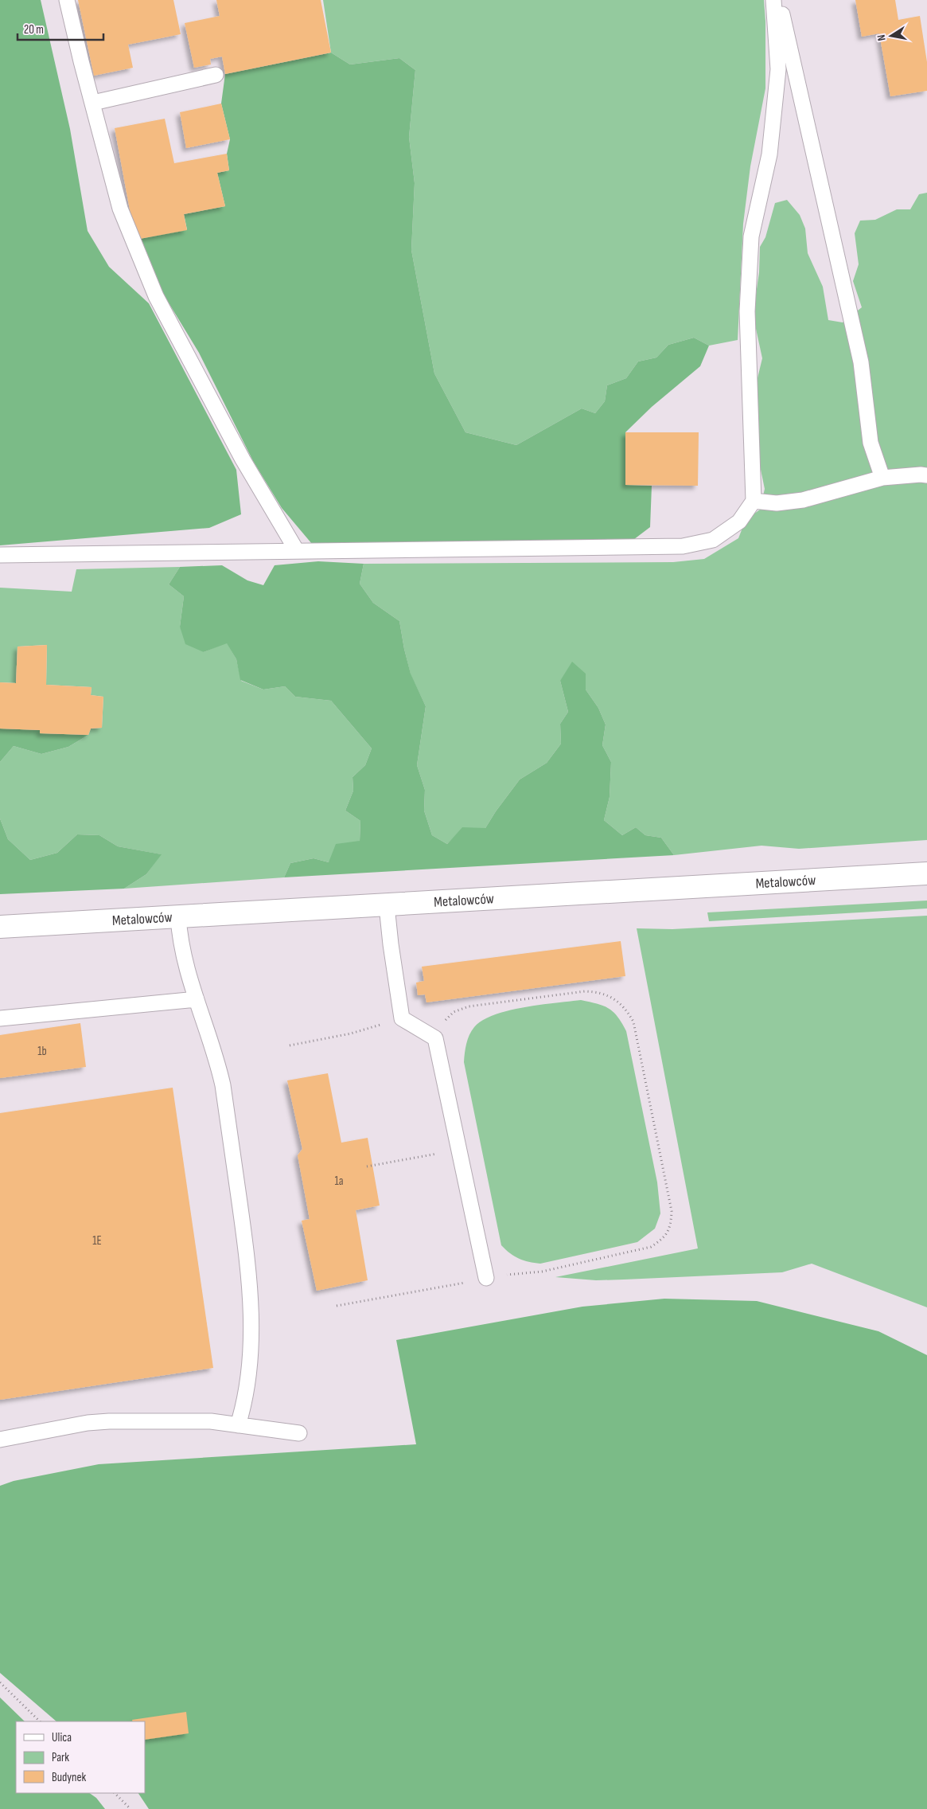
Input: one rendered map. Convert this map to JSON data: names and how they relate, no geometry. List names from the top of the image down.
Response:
{
  "streets": {
    "street": ["Metalowców"]
  },
  "house_numbers": ["1b", "1a", "1E"],
  "legend": ["Ulica", "Park", "Budynek"],
  "scale_bar": "20 m",
  "north": "left"
}
